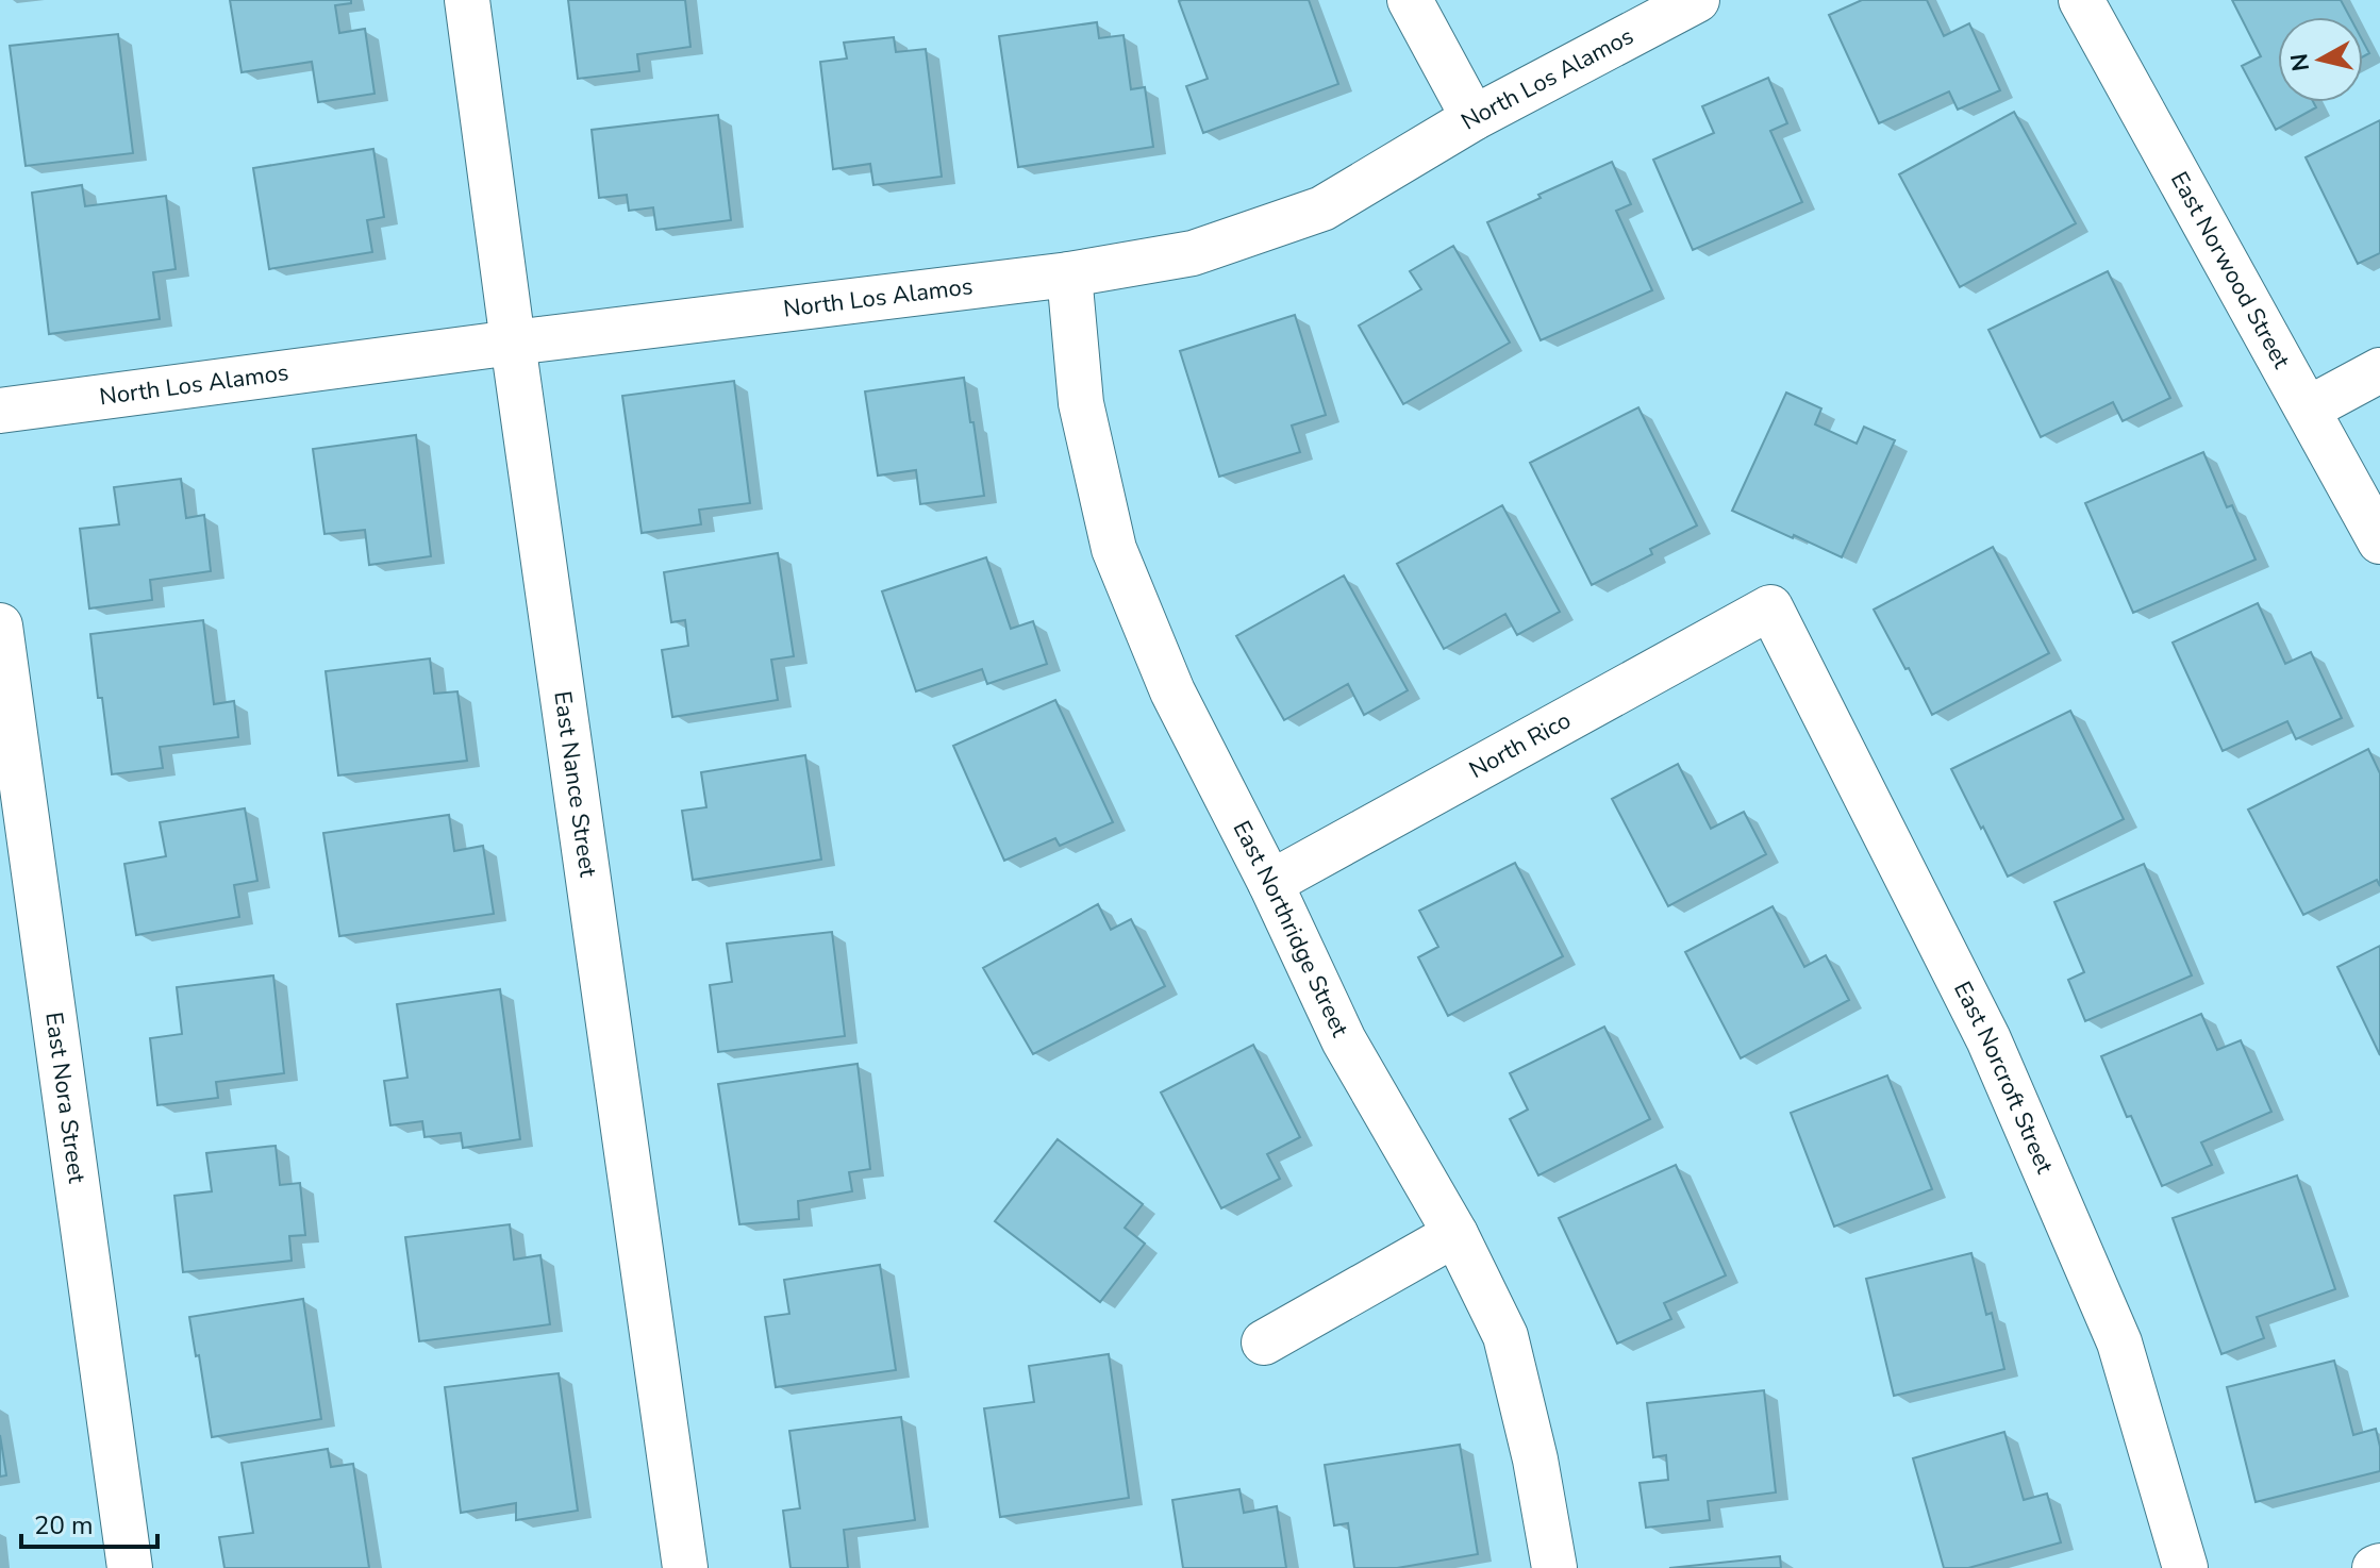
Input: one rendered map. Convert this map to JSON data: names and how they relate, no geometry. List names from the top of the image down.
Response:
{
  "streets": {
    "street": [
      "North Los Alamos",
      "East Norwood Street",
      "North Rico",
      "East Nance Street",
      "East Northridge Street",
      "East Norcroft Street",
      "East Nora Street"
    ]
  },
  "crossings": [
    ["North Los Alamos", "East Nance Street"],
    ["North Los Alamos", "East Northridge Street"],
    ["North Rico", "East Northridge Street"],
    ["North Rico", "East Norcroft Street"]
  ],
  "scale_bar": "20 m",
  "north": "left"
}
